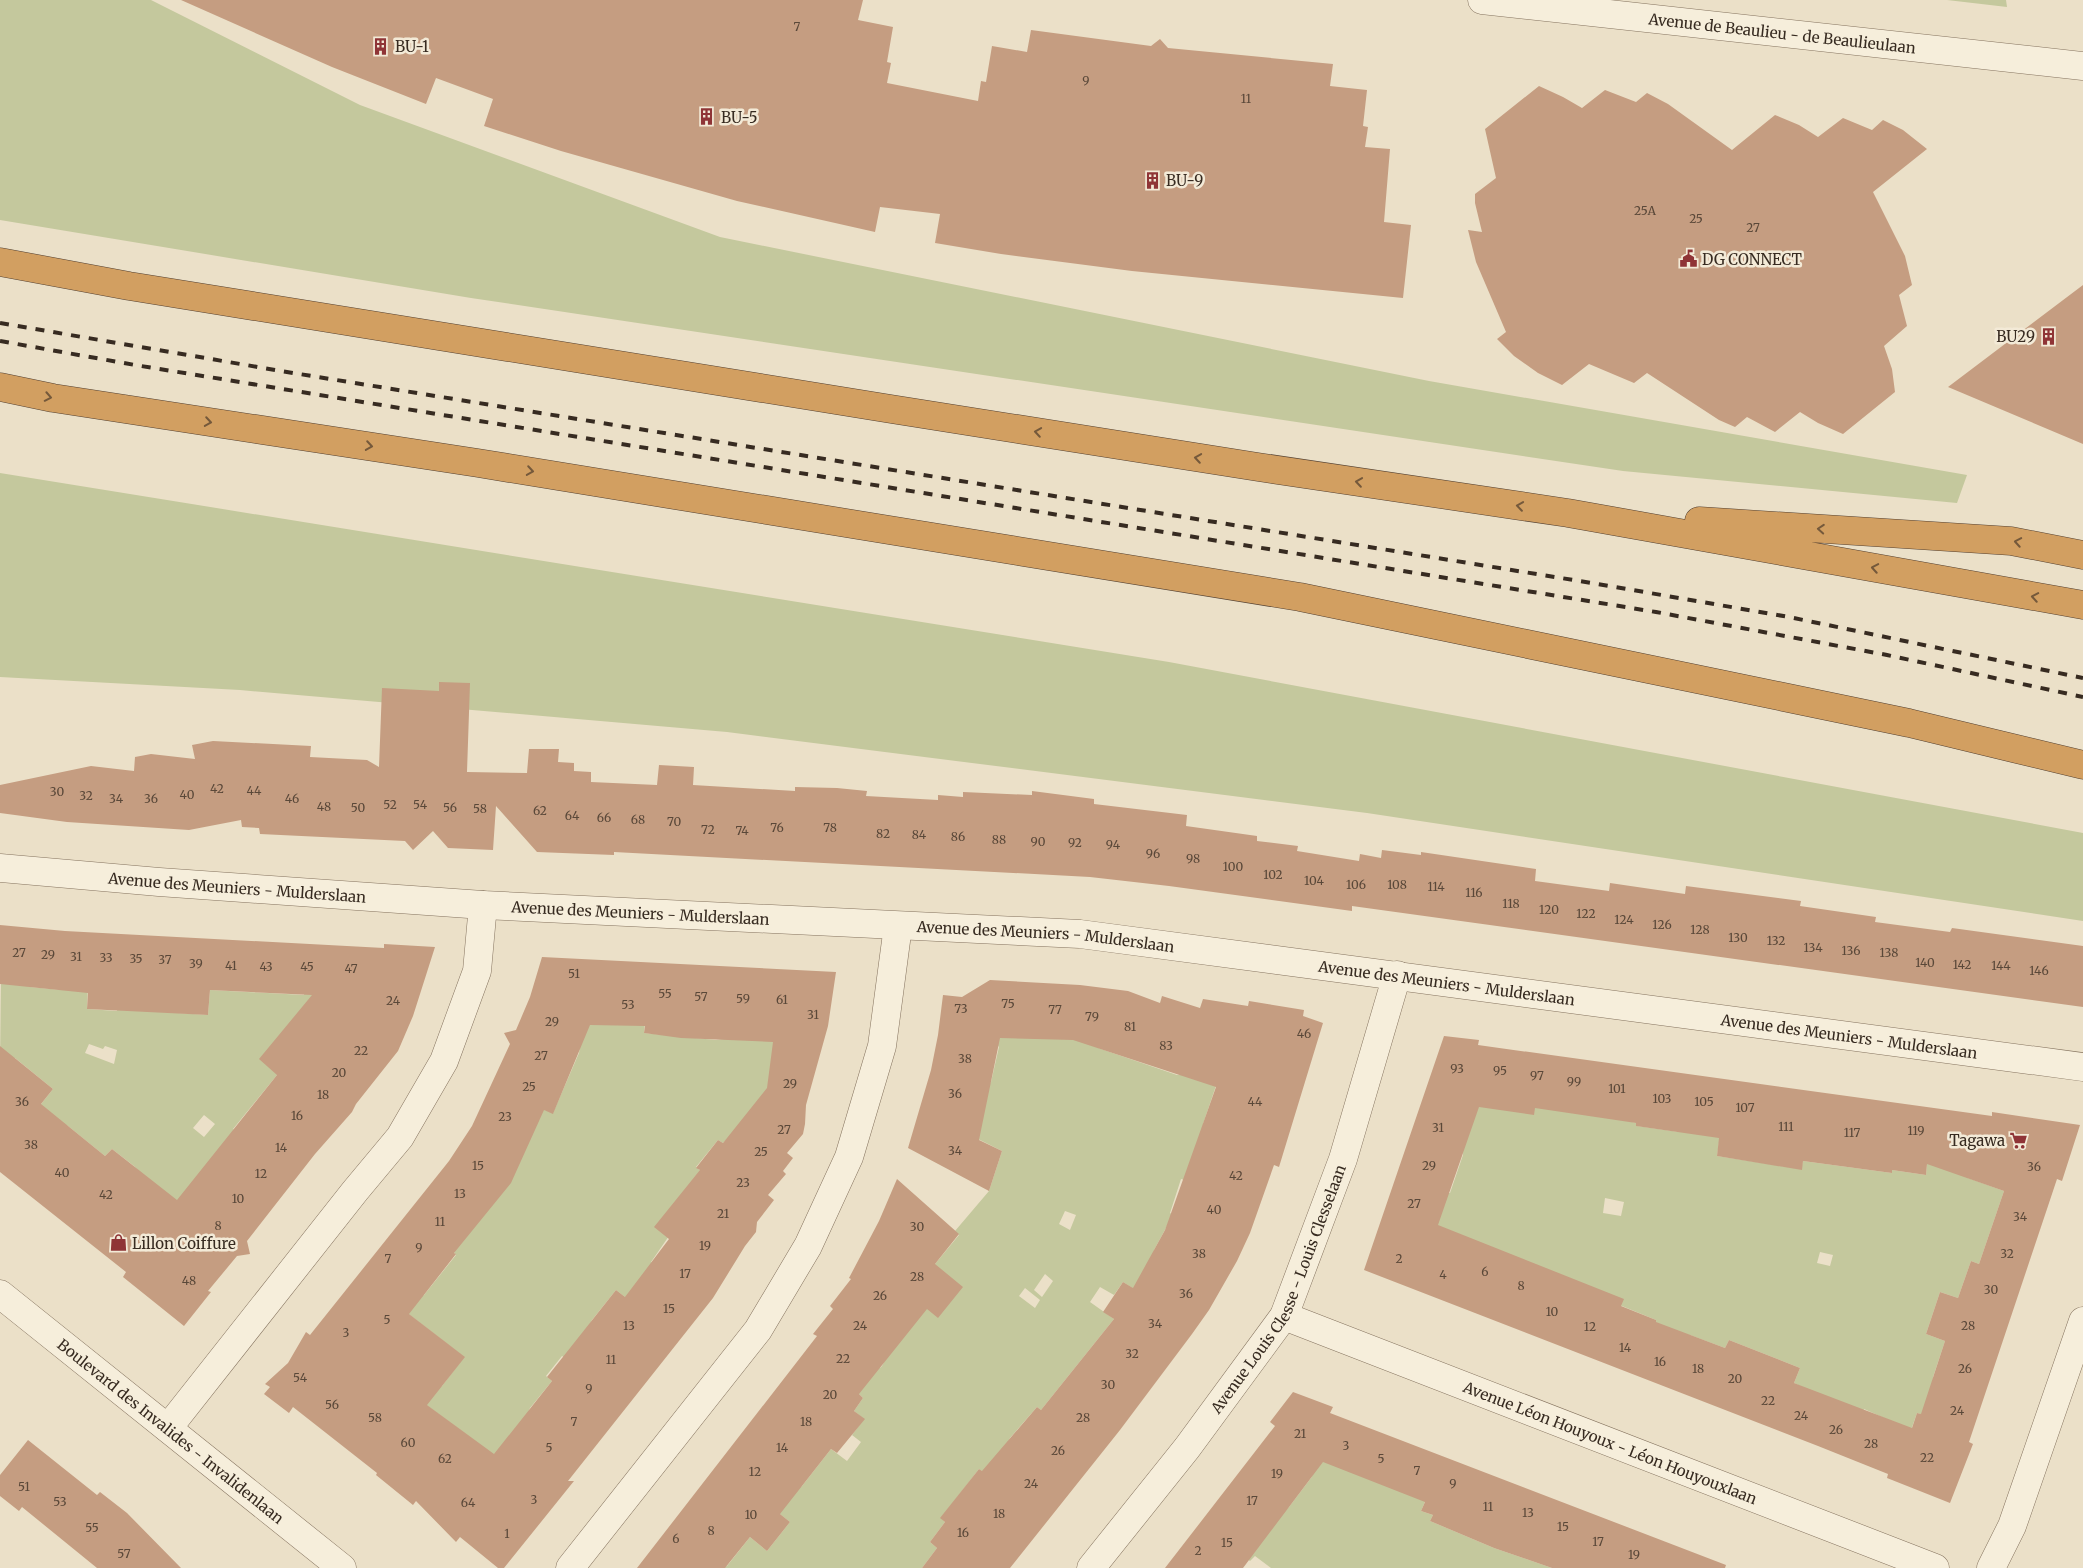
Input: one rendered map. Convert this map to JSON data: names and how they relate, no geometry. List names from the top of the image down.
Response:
{
  "streets": {
    "street": [
      "Avenue de Beaulieu - de Beaulieulaan",
      "Avenue des Meuniers - Mulderslaan",
      "Avenue Louis Clesse - Louis Clesselaan",
      "Boulevard des Invalides - Invalidenlaan",
      "Avenue Léon Houyoux - Léon Houyouxlaan"
    ]
  },
  "crossings": [
    ["Avenue des Meuniers - Mulderslaan", "Avenue Louis Clesse - Louis Clesselaan"],
    ["Avenue Louis Clesse - Louis Clesselaan", "Avenue Léon Houyoux - Léon Houyouxlaan"]
  ],
  "places": {
    "building": [
      "BU-1",
      "BU-5",
      "BU-9",
      "BU29"
    ],
    "public building": ["DG CONNECT"],
    "supermarket": ["Tagawa"],
    "shop": ["Lillon Coiffure"]
  },
  "house_numbers": [
    "7",
    "9",
    "11",
    "25A",
    "25",
    "27",
    "42",
    "44",
    "30",
    "40",
    "32",
    "34",
    "36",
    "46",
    "52",
    "54",
    "48",
    "50",
    "56",
    "58",
    "62",
    "64",
    "66",
    "68",
    "70",
    "76",
    "78",
    "72",
    "74",
    "82",
    "84",
    "86",
    "88",
    "90",
    "92",
    "94",
    "96",
    "98",
    "100",
    "102",
    "104",
    "106",
    "108",
    "114",
    "116",
    "118",
    "120",
    "122",
    "124",
    "126",
    "128",
    "130",
    "132",
    "134",
    "136",
    "27",
    "138",
    "29",
    "31",
    "33",
    "35",
    "37",
    "140",
    "39",
    "142",
    "41",
    "144",
    "43",
    "45",
    "47",
    "146",
    "51",
    "55",
    "57",
    "59",
    "61",
    "24",
    "75",
    "53",
    "73",
    "77",
    "31",
    "79",
    "29",
    "81",
    "46",
    "83",
    "22",
    "27",
    "38",
    "93",
    "95",
    "20",
    "97",
    "99",
    "29",
    "25",
    "101",
    "36",
    "18",
    "103",
    "36",
    "44",
    "105",
    "107",
    "16",
    "23",
    "111",
    "31",
    "27",
    "119",
    "117",
    "38",
    "14",
    "34",
    "25",
    "15",
    "29",
    "36",
    "40",
    "12",
    "42",
    "23",
    "13",
    "42",
    "10",
    "27",
    "40",
    "21",
    "34",
    "11",
    "8",
    "30",
    "19",
    "9",
    "38",
    "32",
    "7",
    "2",
    "6",
    "17",
    "4",
    "28",
    "48",
    "8",
    "30",
    "36",
    "26",
    "15",
    "10",
    "5",
    "34",
    "13",
    "24",
    "28",
    "12",
    "3",
    "14",
    "32",
    "22",
    "11",
    "16",
    "18",
    "26",
    "54",
    "20",
    "30",
    "9",
    "20",
    "22",
    "56",
    "24",
    "24",
    "58",
    "28",
    "7",
    "18",
    "26",
    "21",
    "60",
    "28",
    "3",
    "5",
    "14",
    "26",
    "22",
    "62",
    "5",
    "7",
    "12",
    "19",
    "24",
    "9",
    "51",
    "3",
    "17",
    "53",
    "64",
    "11",
    "13",
    "18",
    "10",
    "15",
    "55",
    "8",
    "16",
    "1",
    "6",
    "17",
    "15",
    "2",
    "57",
    "19"
  ]
}
